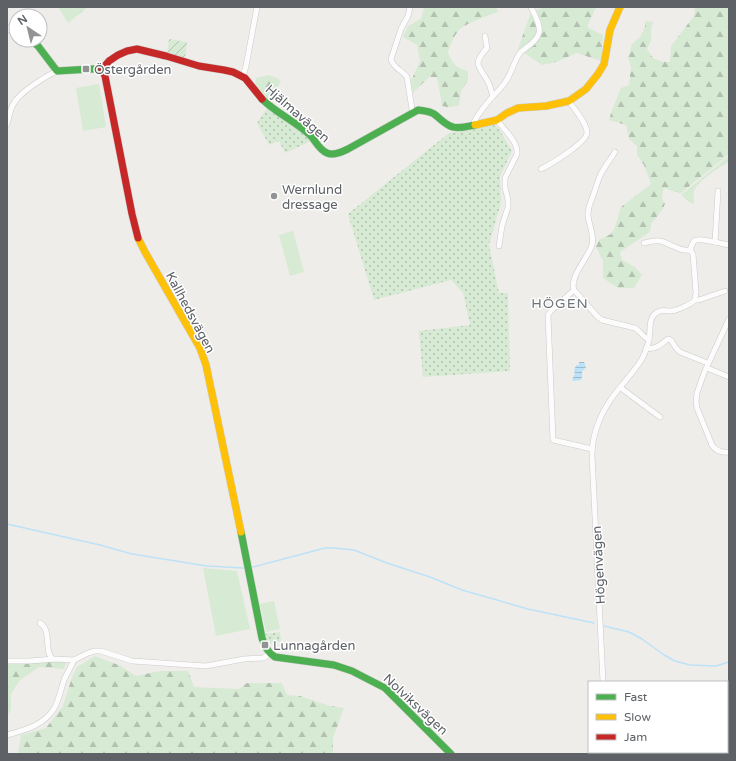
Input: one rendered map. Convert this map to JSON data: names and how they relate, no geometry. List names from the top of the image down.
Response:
{
  "streets": {
    "street": [
      "Hjälmavägen",
      "Kallhedsvägen",
      "Högenvägen",
      "Nolviksvägen"
    ]
  },
  "crossings": [
    ["Hjälmavägen", "Kallhedsvägen"],
    ["Kallhedsvägen", "Nolviksvägen"]
  ],
  "districts": ["HÖGEN"],
  "places": {
    "transit": ["Östergården", "Lunnagården"],
    "other": ["Wernlund dressage"]
  },
  "legend": ["Fast", "Slow", "Jam"],
  "north": "top left"
}
